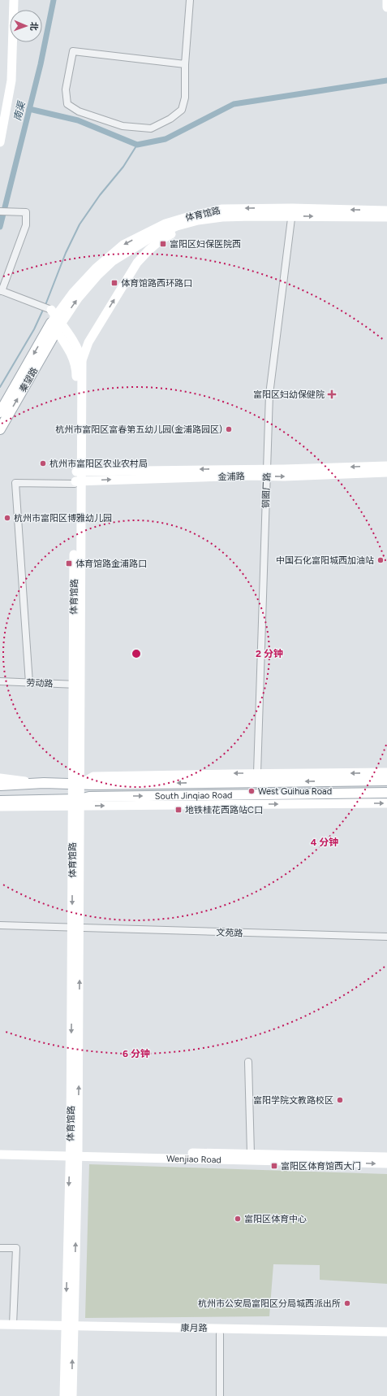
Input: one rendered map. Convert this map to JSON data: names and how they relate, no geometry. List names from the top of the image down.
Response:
{
  "streets": {
    "main road": [
      "体育馆路",
      "秦望路",
      "金浦路",
      "South Jinqiao Road",
      "Wenjiao Road",
      "康月路"
    ],
    "street": ["钢圈厂路", "劳动路", "文苑路"]
  },
  "crossings": [
    ["体育馆路", "秦望路"],
    ["体育馆路", "金浦路"],
    ["体育馆路", "钢圈厂路"],
    ["体育馆路", "劳动路"],
    ["体育馆路", "South Jinqiao Road"],
    ["体育馆路", "文苑路"],
    ["体育馆路", "Wenjiao Road"],
    ["体育馆路", "康月路"],
    ["金浦路", "钢圈厂路"]
  ],
  "water": ["南渠"],
  "places": {
    "transit": [
      "富阳区妇保医院西",
      "体育馆路西环路口",
      "体育馆路金浦路口",
      "地铁桂花西路站C口",
      "富阳区体育馆西大门"
    ],
    "health": ["富阳区妇幼保健院"],
    "other": [
      "杭州市富阳区富春第五幼儿园(金浦路园区)",
      "杭州市富阳区农业农村局",
      "杭州市富阳区博雅幼儿园",
      "中国石化富阳城西加油站",
      "West Guihua Road",
      "富阳学院文教路校区",
      "富阳区体育中心",
      "杭州市公安局富阳区分局城西派出所"
    ]
  },
  "north": "right",
  "rings": ["2 分钟", "4 分钟", "6 分钟"]
}
